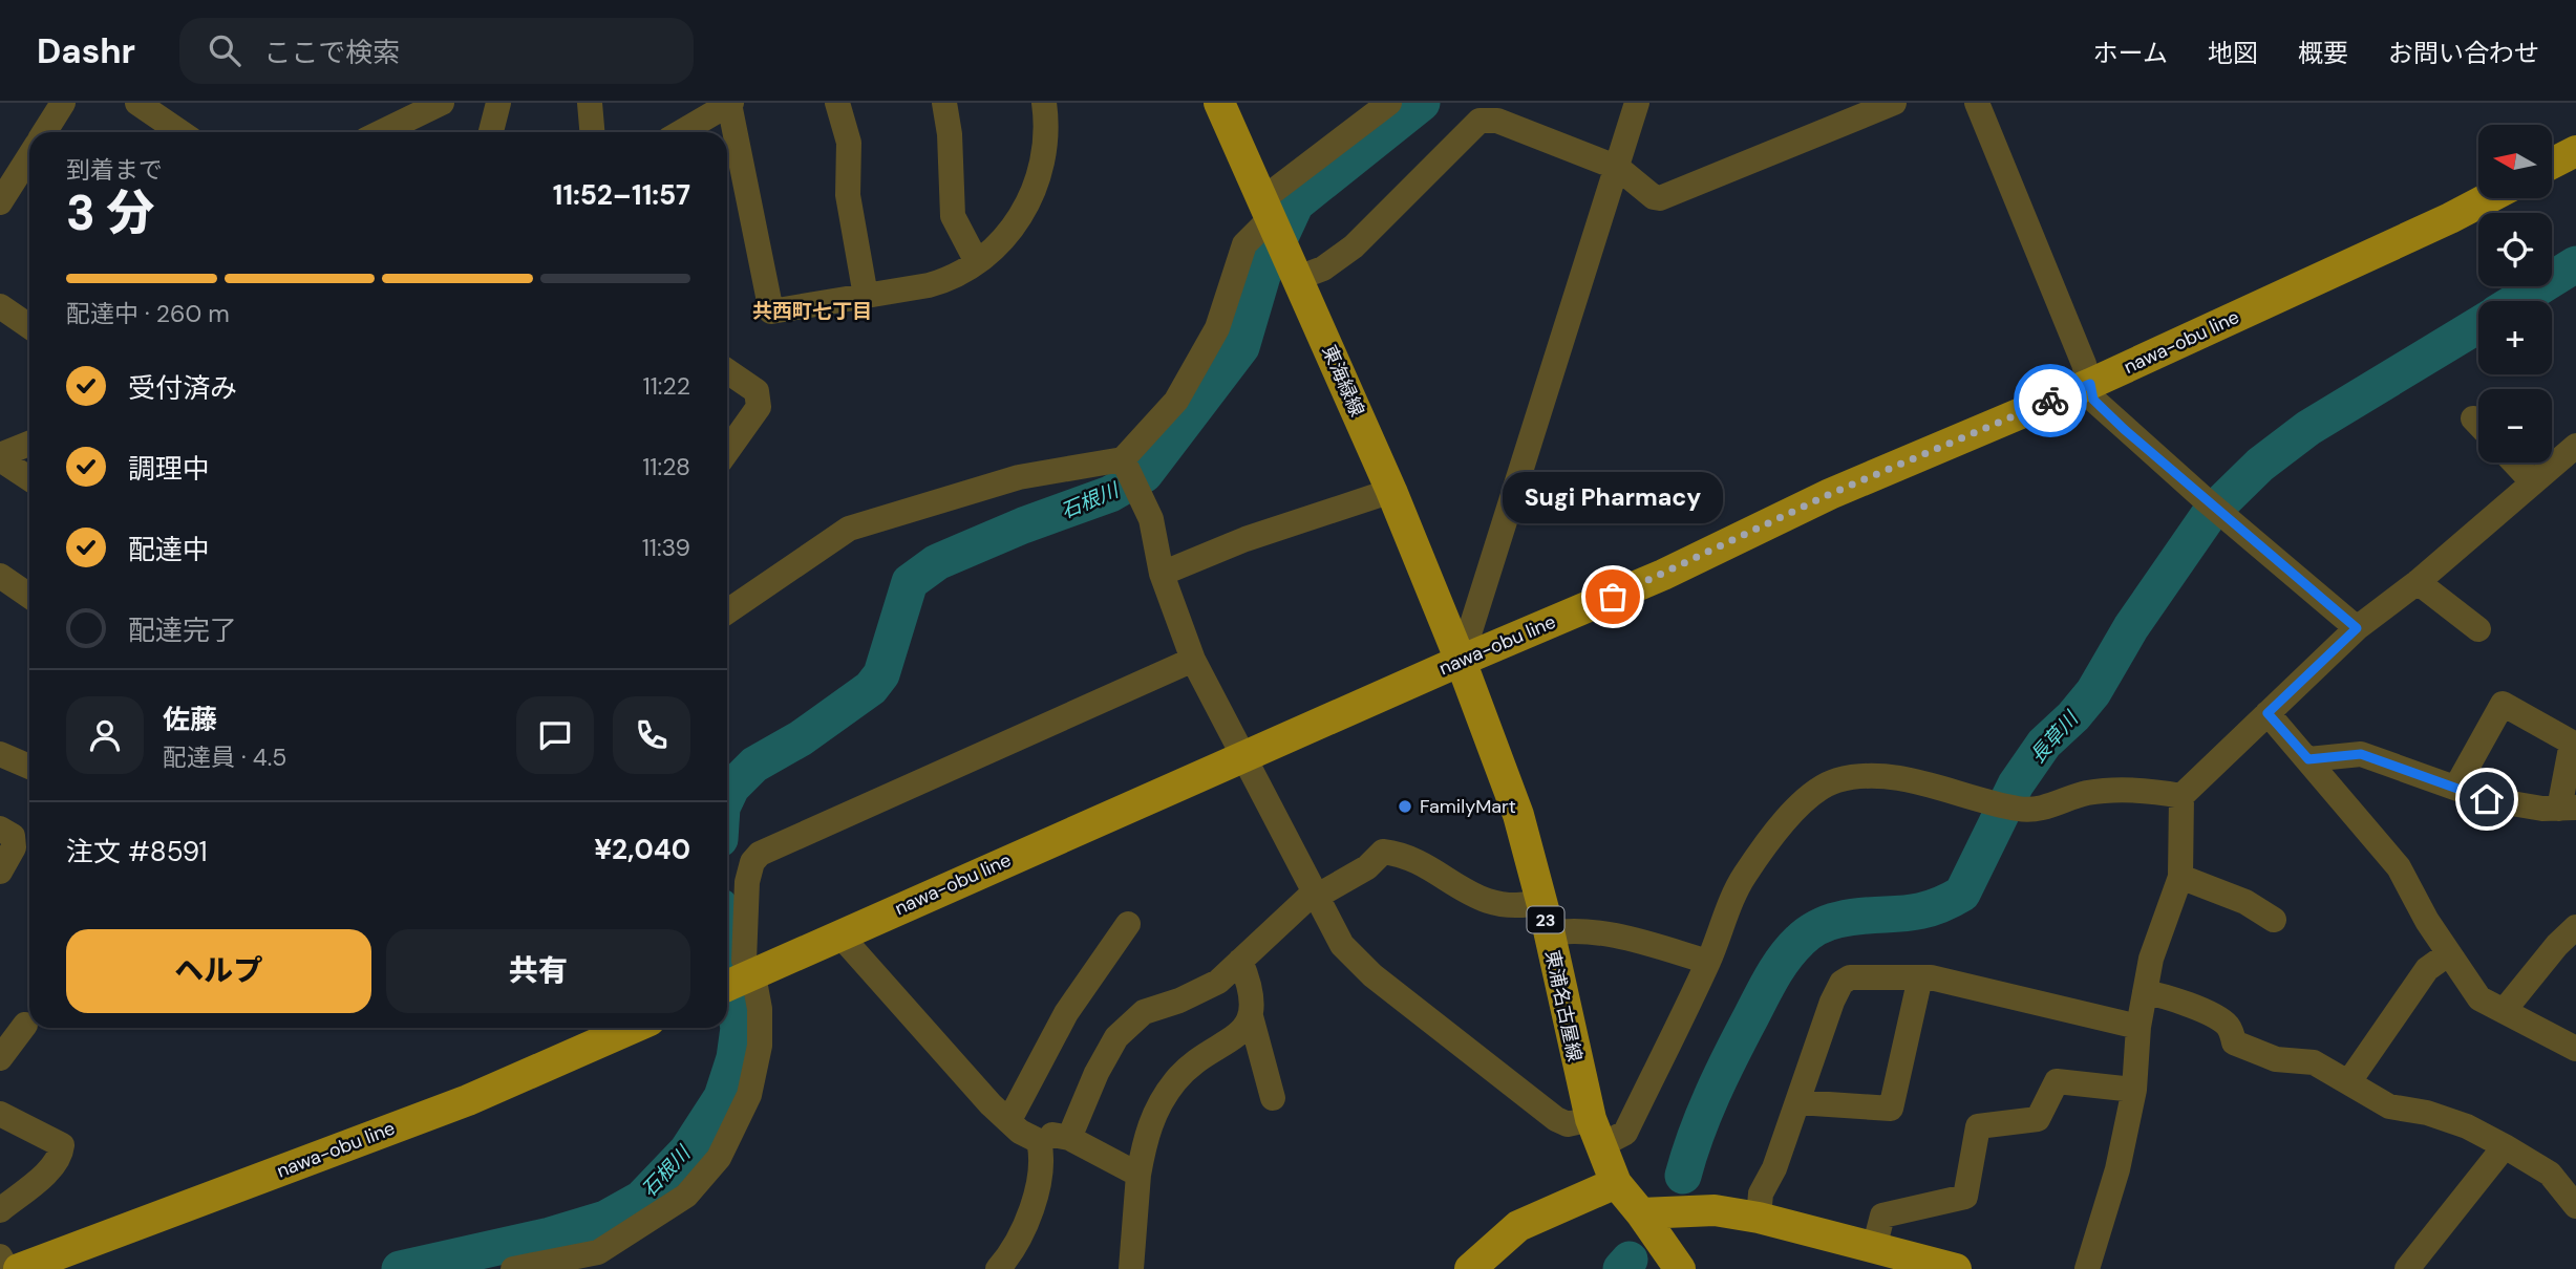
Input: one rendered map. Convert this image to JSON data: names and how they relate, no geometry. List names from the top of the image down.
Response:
{
  "streets": {
    "main road": [
      "nawa-obu line",
      "東海緑線",
      "23",
      "東浦名古屋線"
    ]
  },
  "crossings": [
    ["nawa-obu line", "東海緑線"],
    ["nawa-obu line", "東浦名古屋線"],
    ["東海緑線", "東浦名古屋線"],
    ["23", "東浦名古屋線"]
  ],
  "districts": ["共西町七丁目"],
  "water": ["石根川", "長草川"],
  "places": ["Sugi Pharmacy", "FamilyMart"],
  "north": "left",
  "page": {
    "header": "Dashr",
    "search": "ここで検索",
    "nav": [
      "ホーム",
      "地図",
      "概要",
      "お問い合わせ"
    ],
    "map_buttons": ["+", "−"],
    "heading": ["3 分", "到着まで", "11:52–11:57"],
    "panel": [
      "佐藤",
      "配達員 · 4.5",
      "注文 #8591",
      "¥2,040"
    ],
    "bar": "配達中 · 260 m",
    "list": [
      ["受付済み", "11:22"],
      ["調理中", "11:28"],
      ["配達中", "11:39"],
      "配達完了"
    ],
    "bubble": "Sugi Pharmacy",
    "buttons": ["ヘルプ", "共有"]
  }
}
